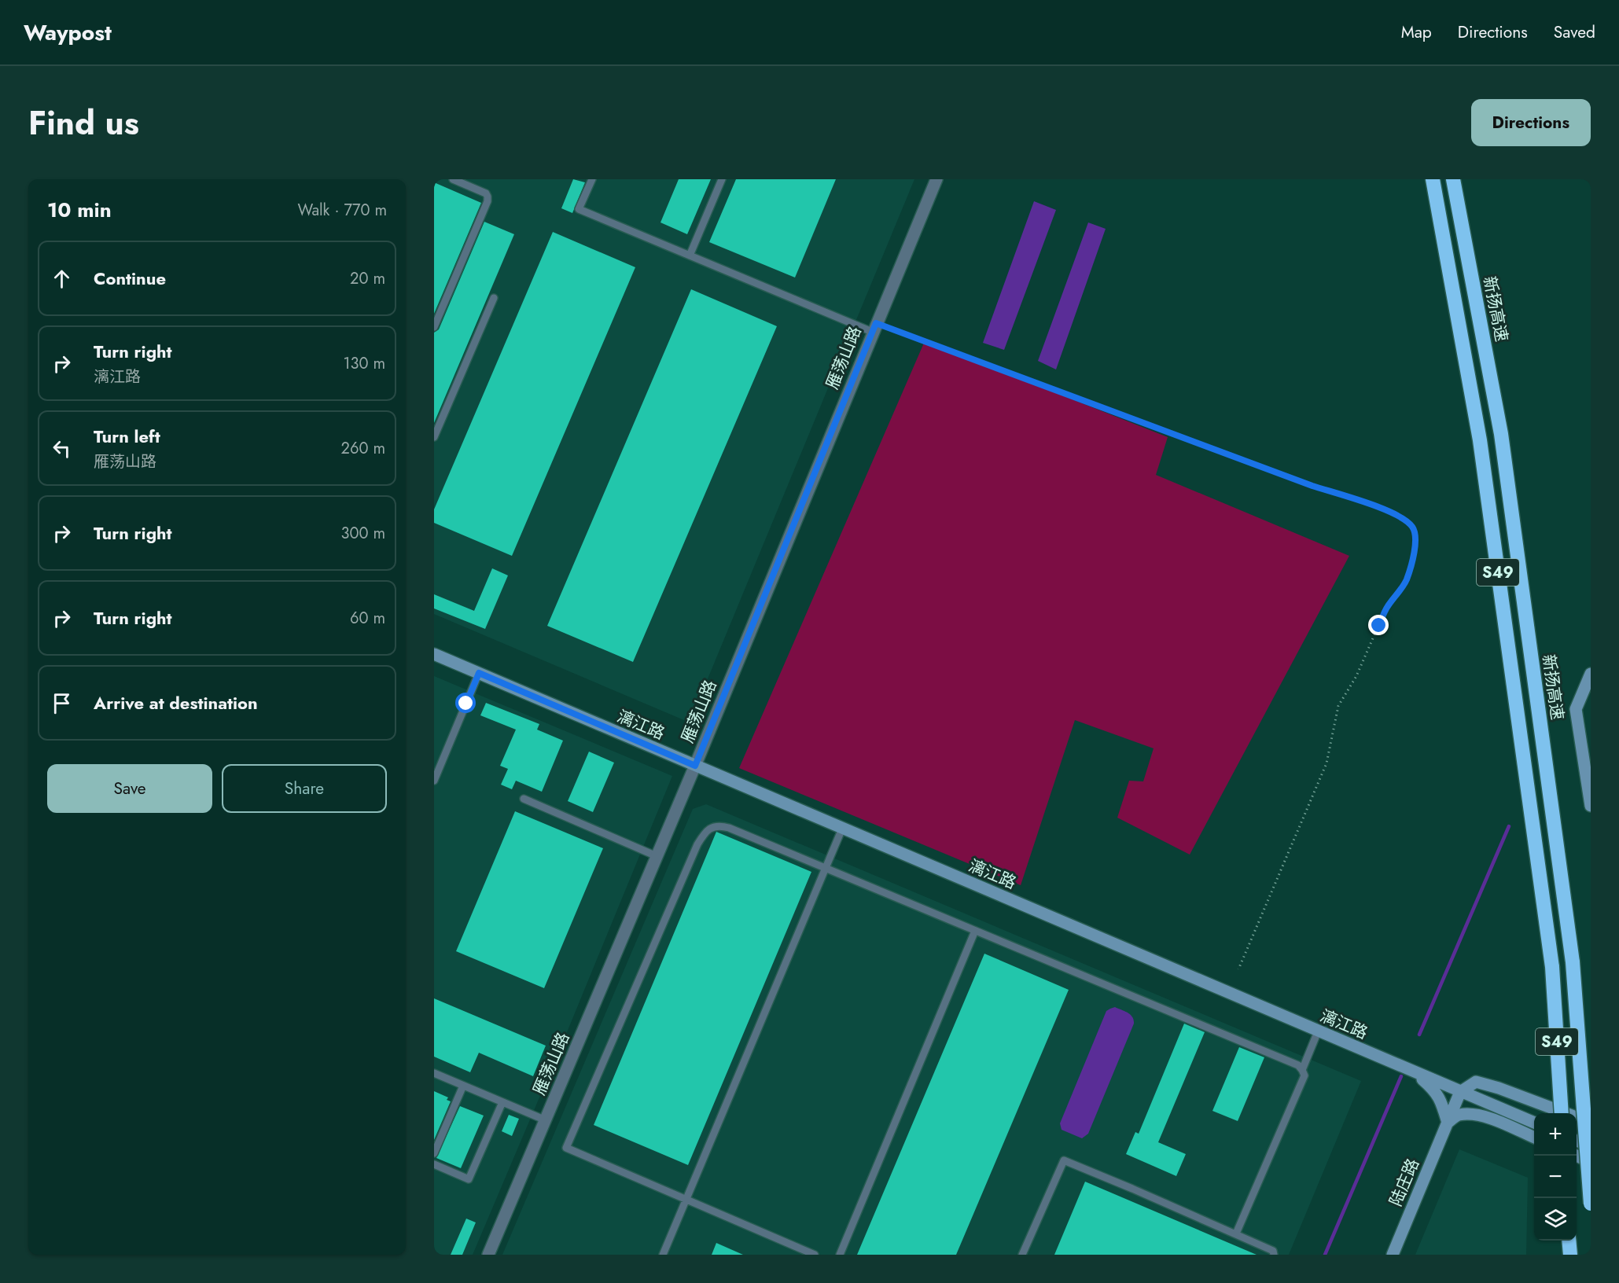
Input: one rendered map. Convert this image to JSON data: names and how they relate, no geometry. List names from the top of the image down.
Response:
{
  "streets": {
    "highway": ["新扬高速", "S49"],
    "street": ["雁荡山路", "漓江路", "陆庄路"]
  },
  "crossings": [
    ["雁荡山路", "漓江路"],
    ["漓江路", "陆庄路"]
  ],
  "page": {
    "header": "Waypost",
    "nav": ["Map", "Directions", "Saved"],
    "title": "Find us",
    "buttons": [
      "Directions",
      ["Save", "Share"]
    ],
    "heading": ["10 min", "Walk · 770 m"],
    "list": [
      ["Continue", "20 m"],
      ["Turn right", "漓江路", "130 m"],
      ["Turn left", "雁荡山路", "260 m"],
      ["Turn right", "300 m"],
      ["Turn right", "60 m"],
      "Arrive at destination"
    ],
    "map_buttons": ["+", "−"]
  }
}
